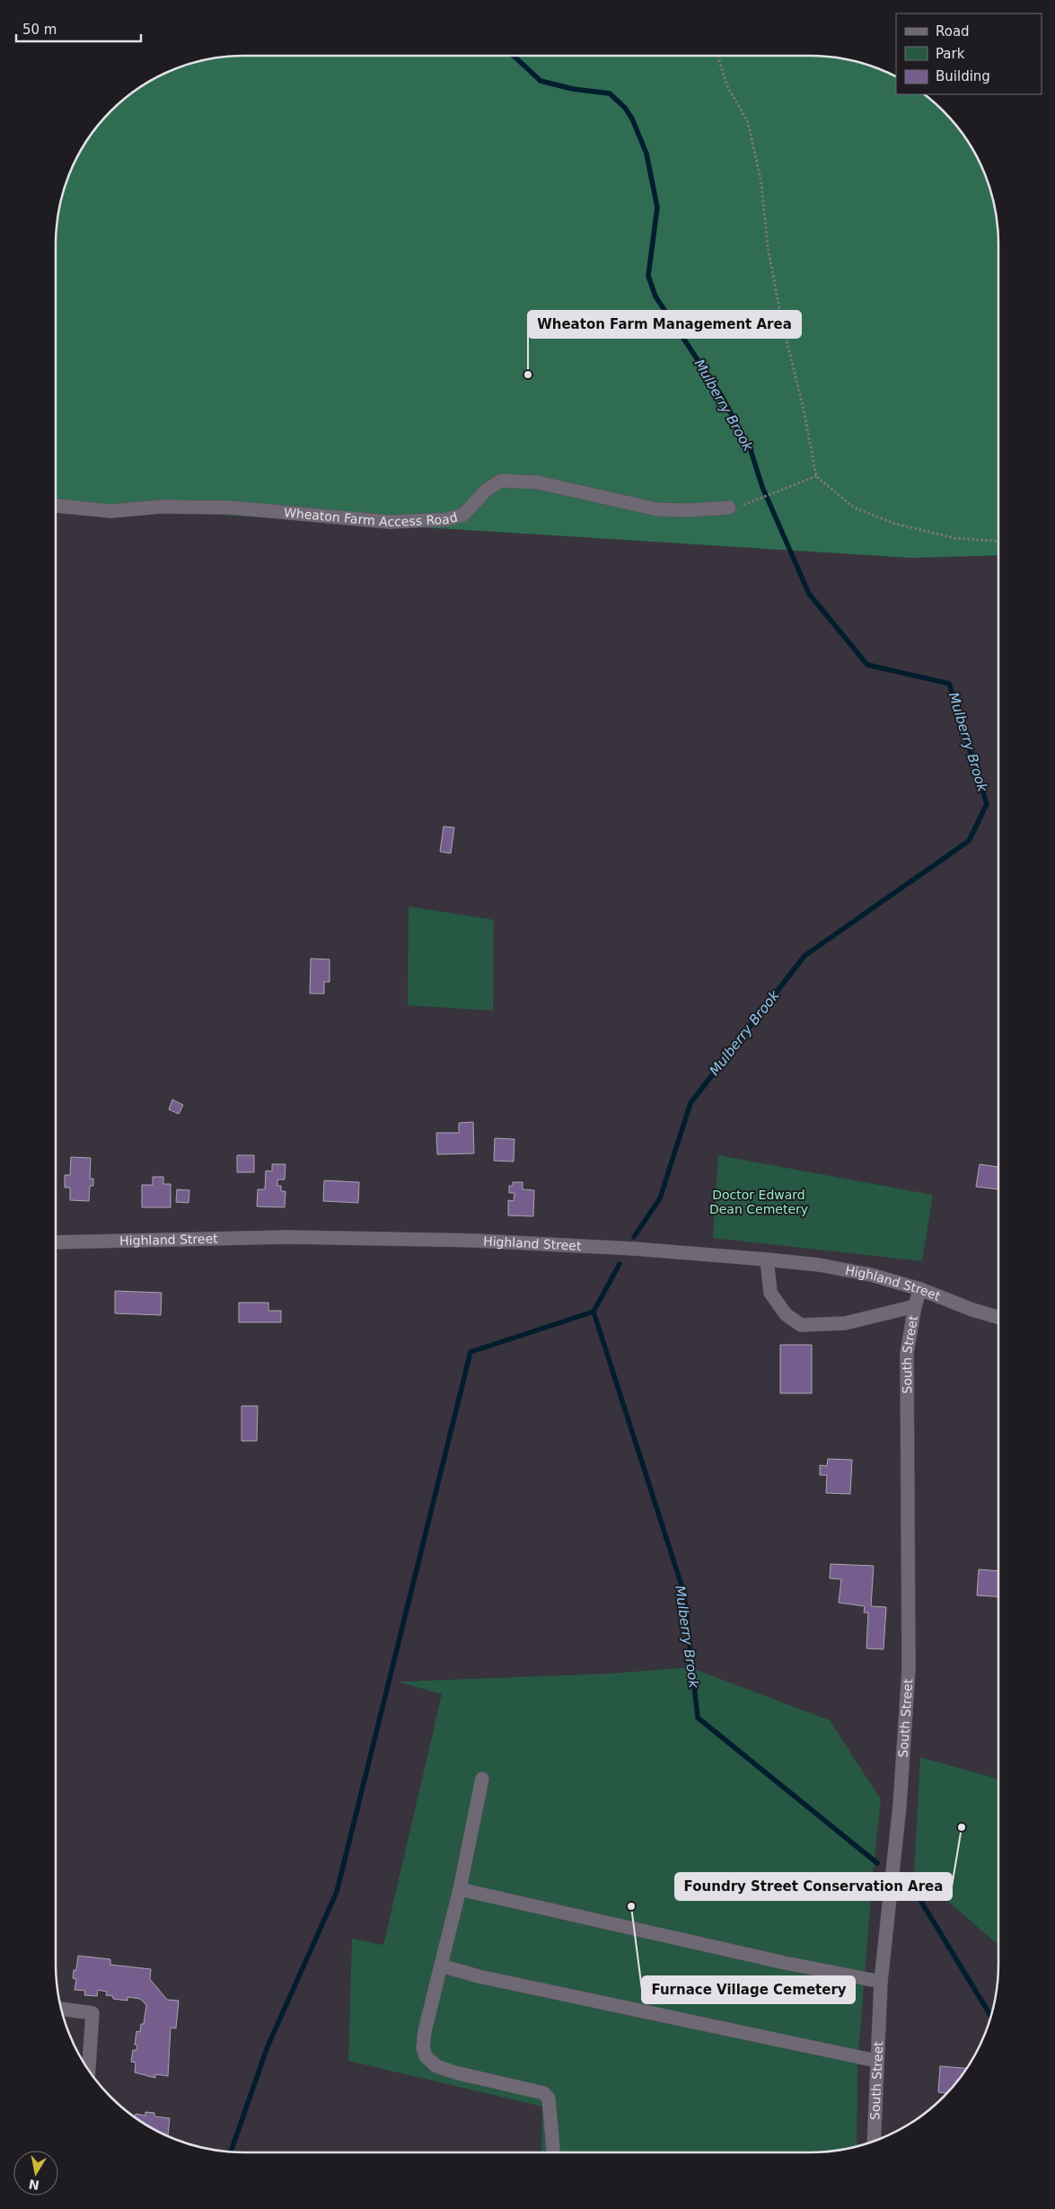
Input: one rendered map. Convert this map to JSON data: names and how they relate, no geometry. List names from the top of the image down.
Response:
{
  "streets": {
    "street": ["Wheaton Farm Access Road", "Highland Street", "South Street"]
  },
  "crossings": [
    ["Highland Street", "South Street"]
  ],
  "water": ["Mulberry Brook"],
  "parks": ["Doctor Edward Dean Cemetery"],
  "places": ["Wheaton Farm Management Area", "Foundry Street Conservation Area", "Furnace Village Cemetery"],
  "legend": ["Road", "Park", "Building"],
  "scale_bar": "50 m",
  "north": "bottom"
}
